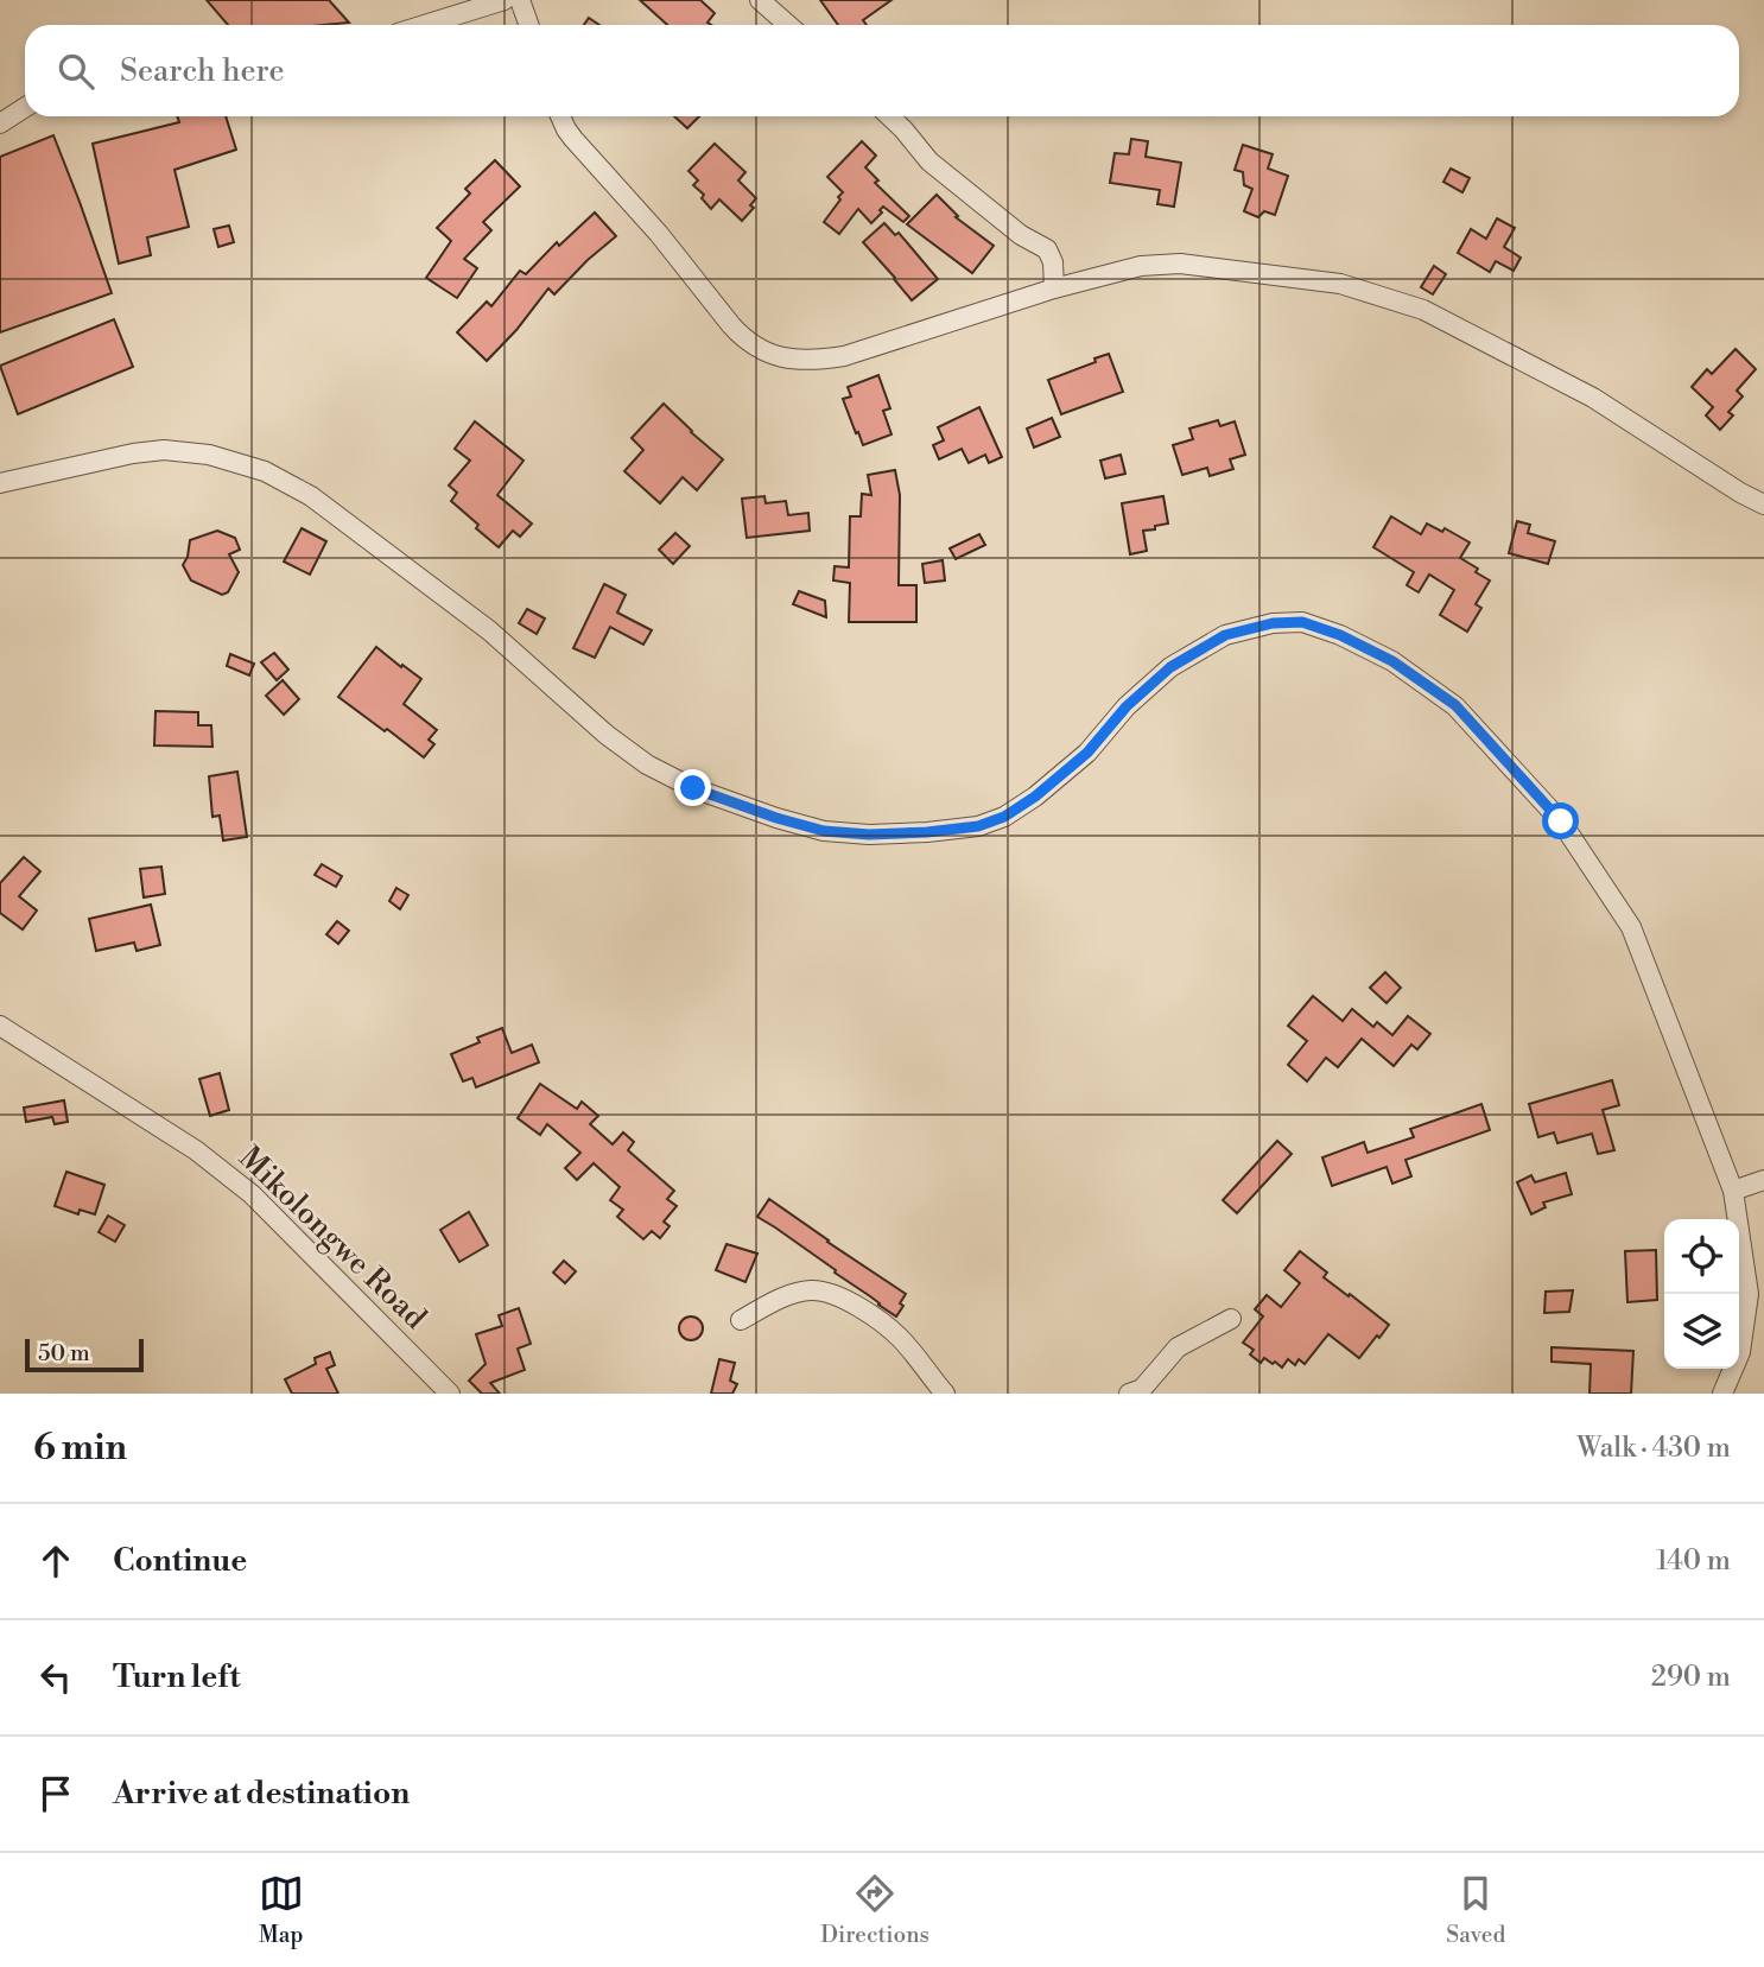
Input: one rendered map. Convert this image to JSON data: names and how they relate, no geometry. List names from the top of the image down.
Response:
{
  "streets": {
    "street": ["Mikolongwe Road"]
  },
  "scale_bar": "50 m",
  "page": {
    "search": "Search here",
    "scale": "50 m",
    "heading": ["6 min", "Walk · 430 m"],
    "list": [
      ["Continue", "140 m"],
      ["Turn left", "290 m"],
      "Arrive at destination"
    ],
    "nav": ["Map", "Directions", "Saved"]
  }
}
